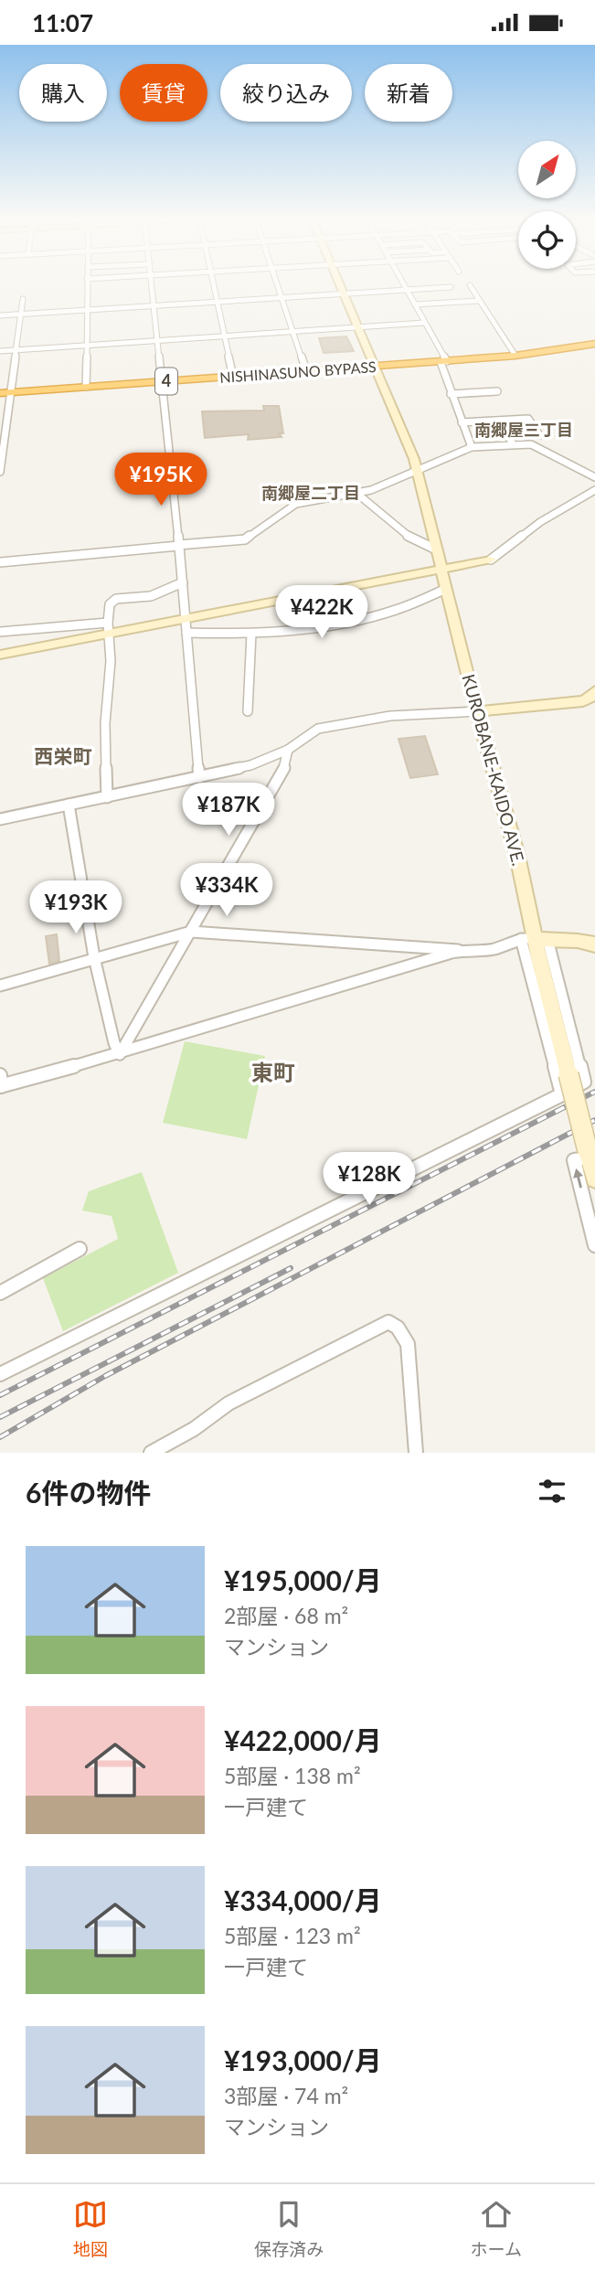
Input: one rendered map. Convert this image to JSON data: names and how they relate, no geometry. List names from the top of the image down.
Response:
{
  "streets": {
    "highway": ["NISHINASUNO BYPASS", "4"],
    "street": ["KUROBANE-KAIDO AVE."]
  },
  "crossings": [
    ["NISHINASUNO BYPASS", "KUROBANE-KAIDO AVE."]
  ],
  "districts": [
    "南郷屋三丁目",
    "南郷屋二丁目",
    "西栄町",
    "東町"
  ],
  "north": "top right",
  "page": {
    "status": "11:07",
    "chip": [
      "購入",
      "賃貸",
      "絞り込み",
      "新着"
    ],
    "price": [
      "¥195K",
      "¥422K",
      "¥187K",
      "¥334K",
      "¥193K",
      "¥128K"
    ],
    "heading": "6件の物件",
    "list": [
      {
        "name": "¥195,000/月",
        "note": "2部屋 · 68 m² · マンション"
      },
      {
        "name": "¥422,000/月",
        "note": "5部屋 · 138 m² · 一戸建て"
      },
      {
        "name": "¥334,000/月",
        "note": "5部屋 · 123 m² · 一戸建て"
      },
      {
        "name": "¥193,000/月",
        "note": "3部屋 · 74 m² · マンション"
      }
    ],
    "tabs": ["地図", "保存済み", "ホーム"]
  }
}
